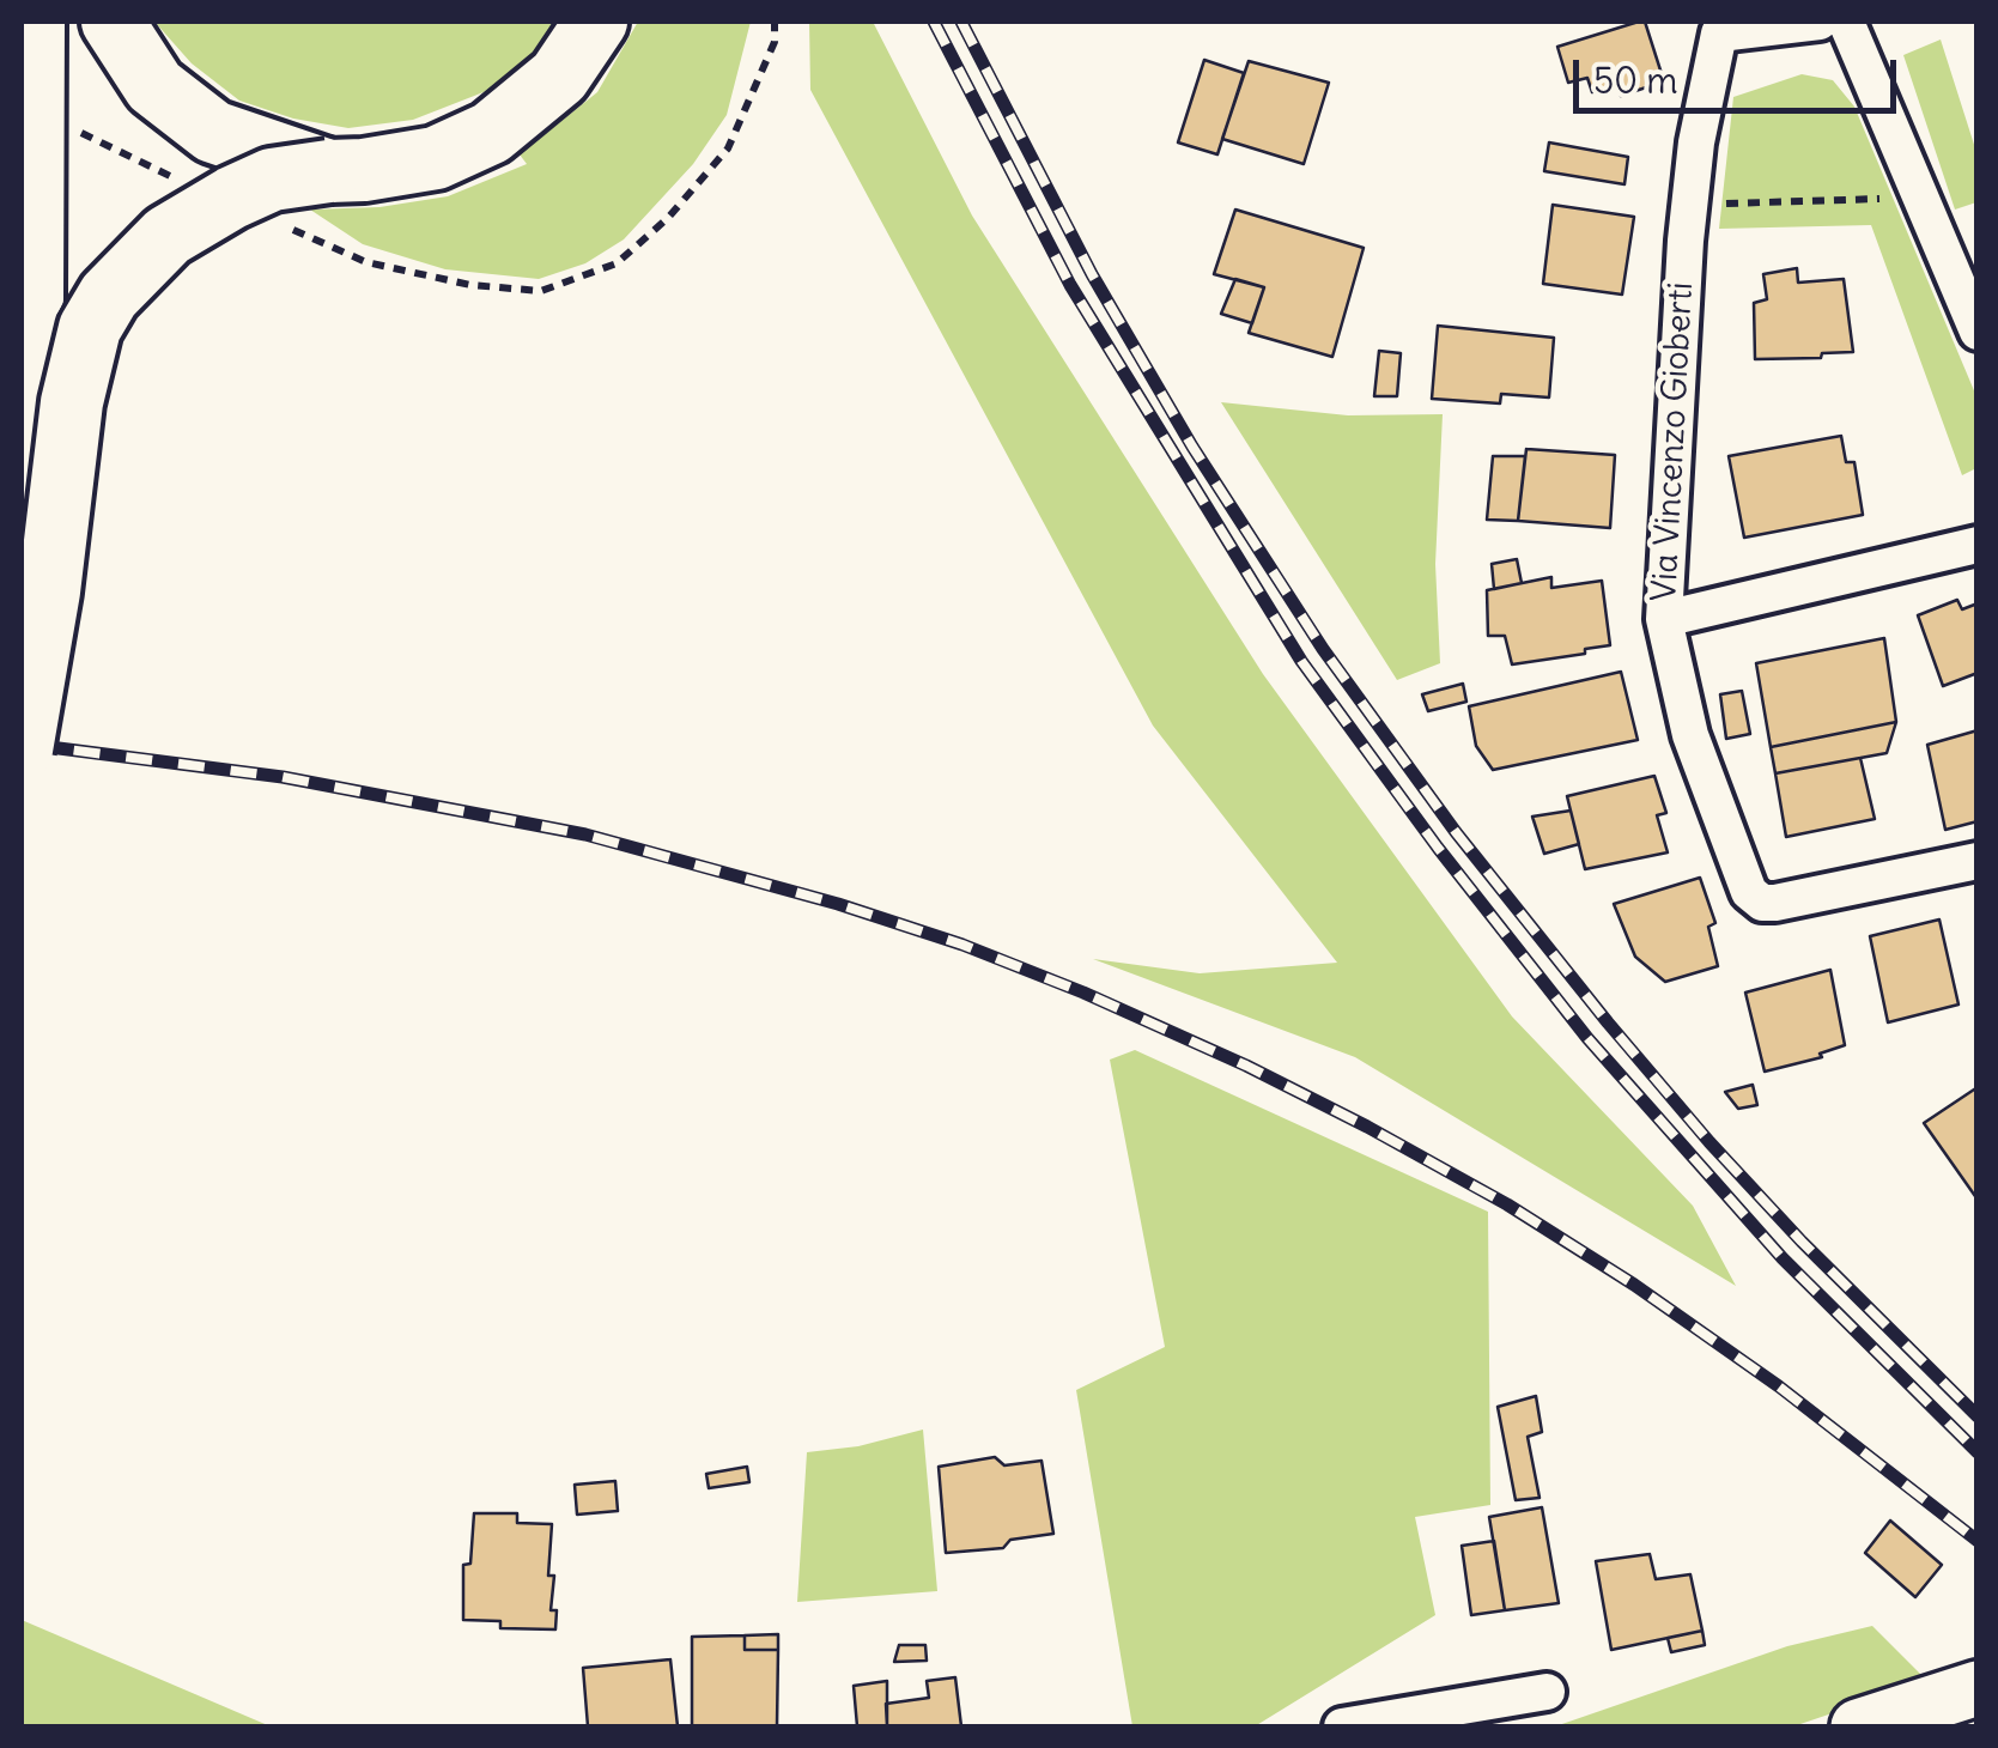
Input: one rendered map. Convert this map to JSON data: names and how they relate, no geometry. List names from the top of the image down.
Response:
{
  "streets": {
    "street": ["Via Vincenzo Gioberti"]
  },
  "scale_bar": "50 m"
}
